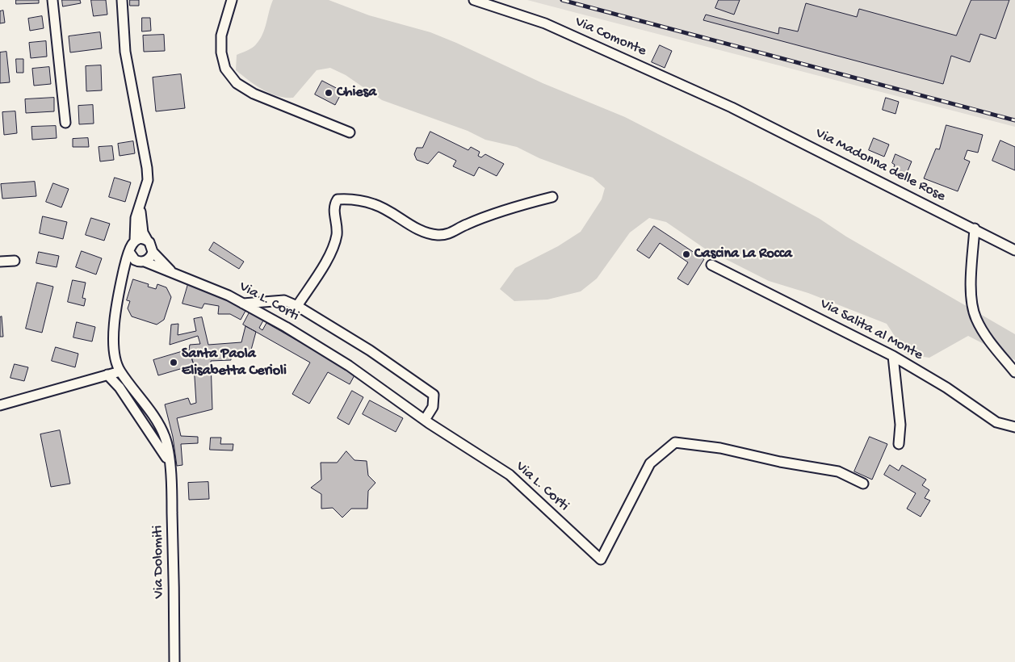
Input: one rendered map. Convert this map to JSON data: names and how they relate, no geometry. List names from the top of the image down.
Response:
{
  "streets": {
    "street": [
      "Via Comonte",
      "Via Madonna delle Rose",
      "Via L. Corti",
      "Via Salita al Monte",
      "Via Dolomiti"
    ]
  },
  "crossings": [
    ["Via Comonte", "Via Madonna delle Rose"]
  ],
  "places": ["Chiesa", "Cascina La Rocca", "Santa Paola Elisabetta Cerioli"]
}
